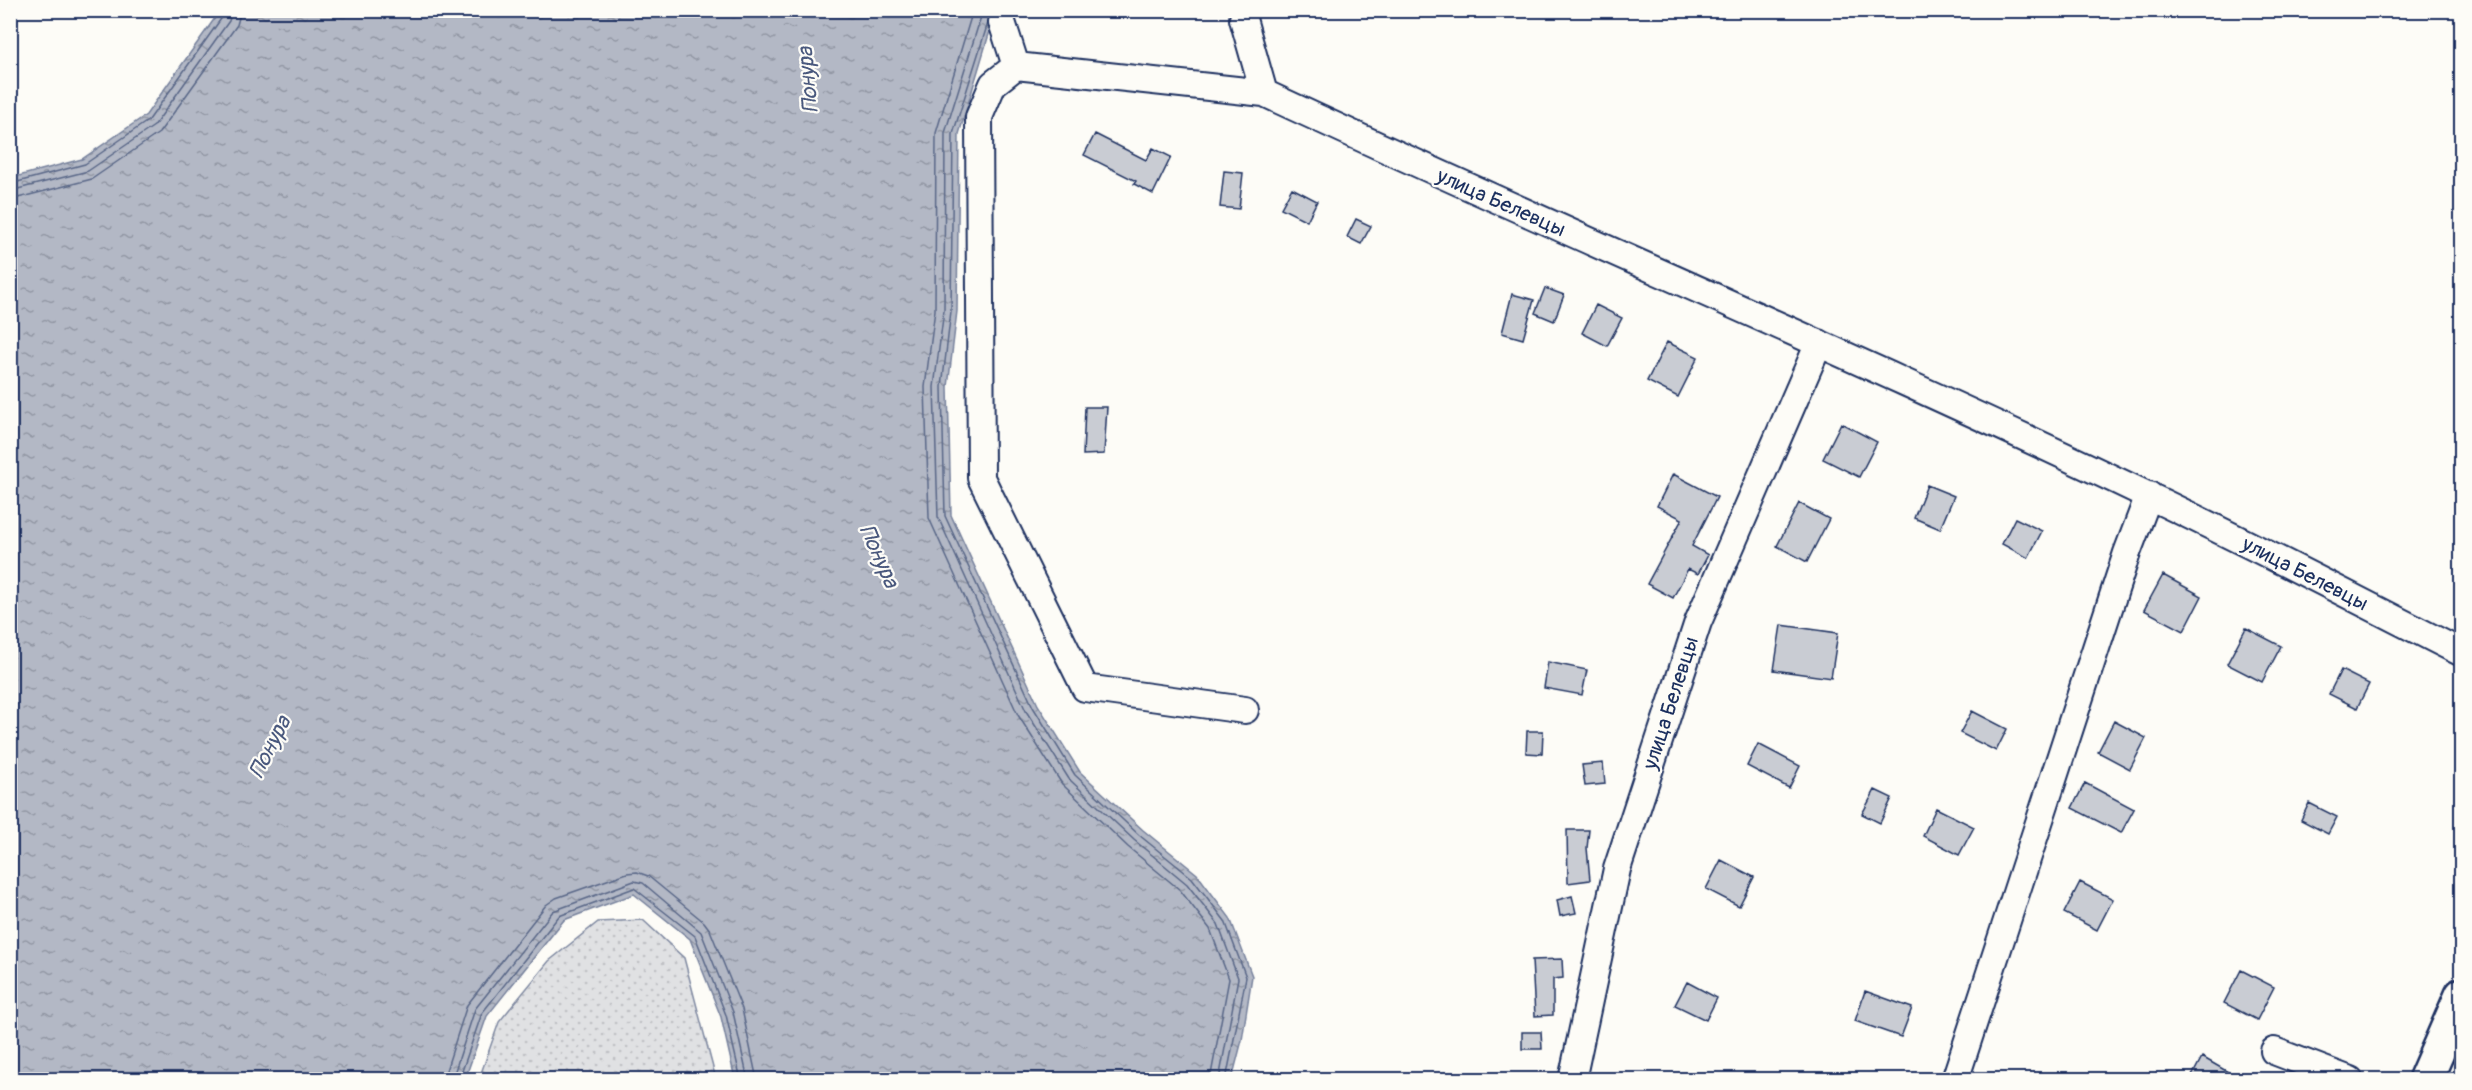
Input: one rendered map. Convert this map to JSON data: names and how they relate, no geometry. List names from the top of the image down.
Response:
{
  "streets": {
    "street": ["улица Белевцы"]
  },
  "water": ["Понура"]
}
